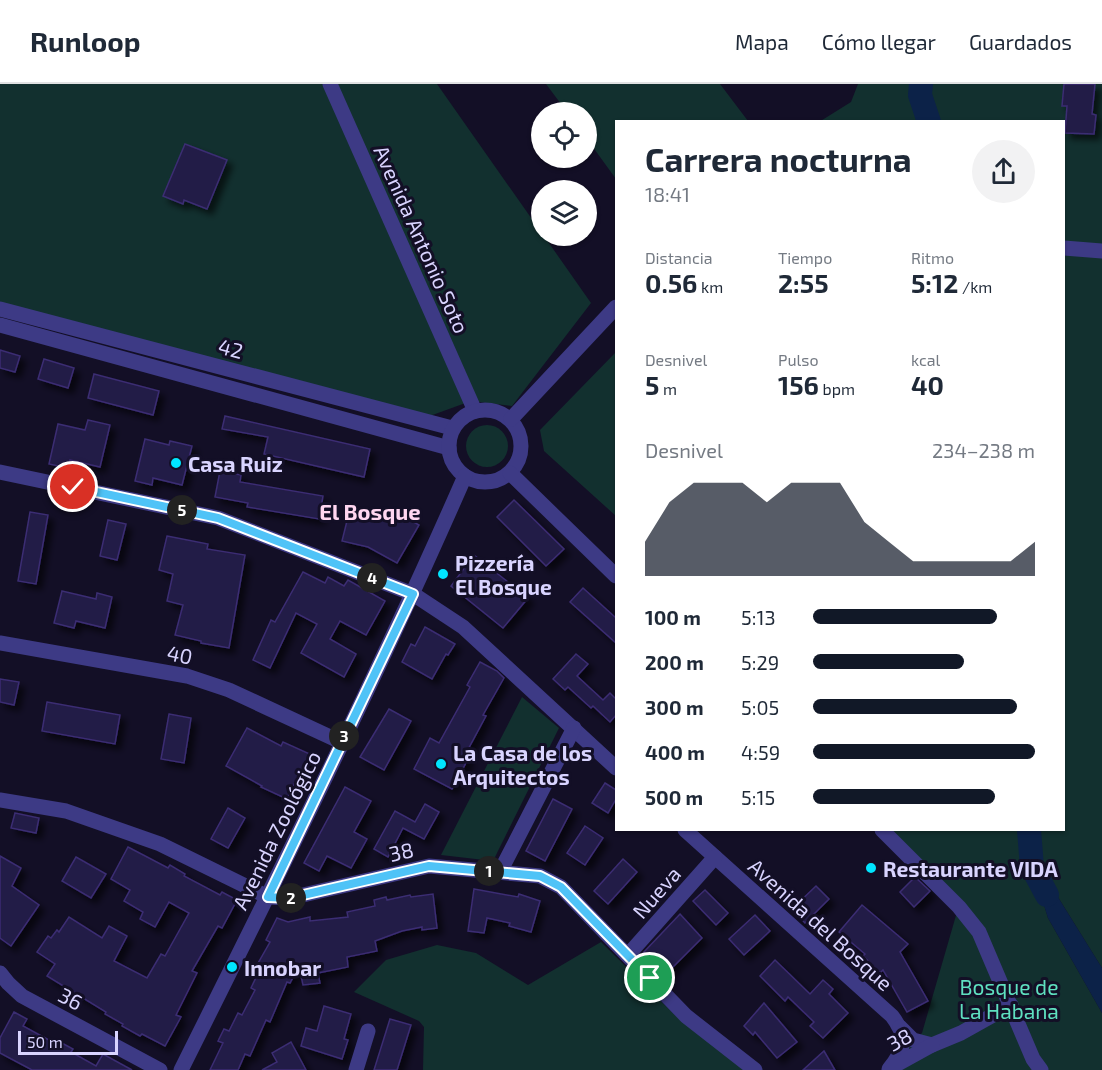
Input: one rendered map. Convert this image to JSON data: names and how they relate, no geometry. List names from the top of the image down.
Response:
{
  "streets": {
    "street": [
      "Avenida Antonio Soto",
      "42",
      "40",
      "Avenida Zoológico",
      "38",
      "Nueva",
      "Avenida del Bosque",
      "36"
    ]
  },
  "crossings": [
    ["Avenida Antonio Soto", "42"],
    ["Avenida Antonio Soto", "Avenida Zoológico"],
    ["42", "Avenida Zoológico"],
    ["40", "Avenida Zoológico"],
    ["Avenida Zoológico", "38"],
    ["38", "Nueva"],
    ["38", "Avenida del Bosque"],
    ["Nueva", "Avenida del Bosque"]
  ],
  "districts": ["El Bosque"],
  "parks": ["Bosque de La Habana"],
  "places": [
    "Casa Ruiz",
    "Pizzería El Bosque",
    "La Casa de los Arquitectos",
    "Restaurante VIDA",
    "Innobar"
  ],
  "scale_bar": "50 m",
  "page": {
    "header": "Runloop",
    "nav": ["Mapa", "Cómo llegar", "Guardados"],
    "heading": ["Carrera nocturna", "18:41"],
    "stats": [
      ["Distancia", "0.56 km"],
      ["Tiempo", "2:55"],
      ["Ritmo", "5:12 /km"],
      ["Desnivel", "5 m"],
      ["Pulso", "156 bpm"],
      ["kcal", "40"]
    ],
    "chart": ["Desnivel", "234–238 m"],
    "pins": [
      "5",
      "4",
      "3",
      "1",
      "2"
    ],
    "list": [
      {
        "name": "100 m",
        "note": "5:13"
      },
      {
        "name": "200 m",
        "note": "5:29"
      },
      {
        "name": "300 m",
        "note": "5:05"
      },
      {
        "name": "400 m",
        "note": "4:59"
      },
      {
        "name": "500 m",
        "note": "5:15"
      }
    ],
    "scale": "50 m"
  }
}
